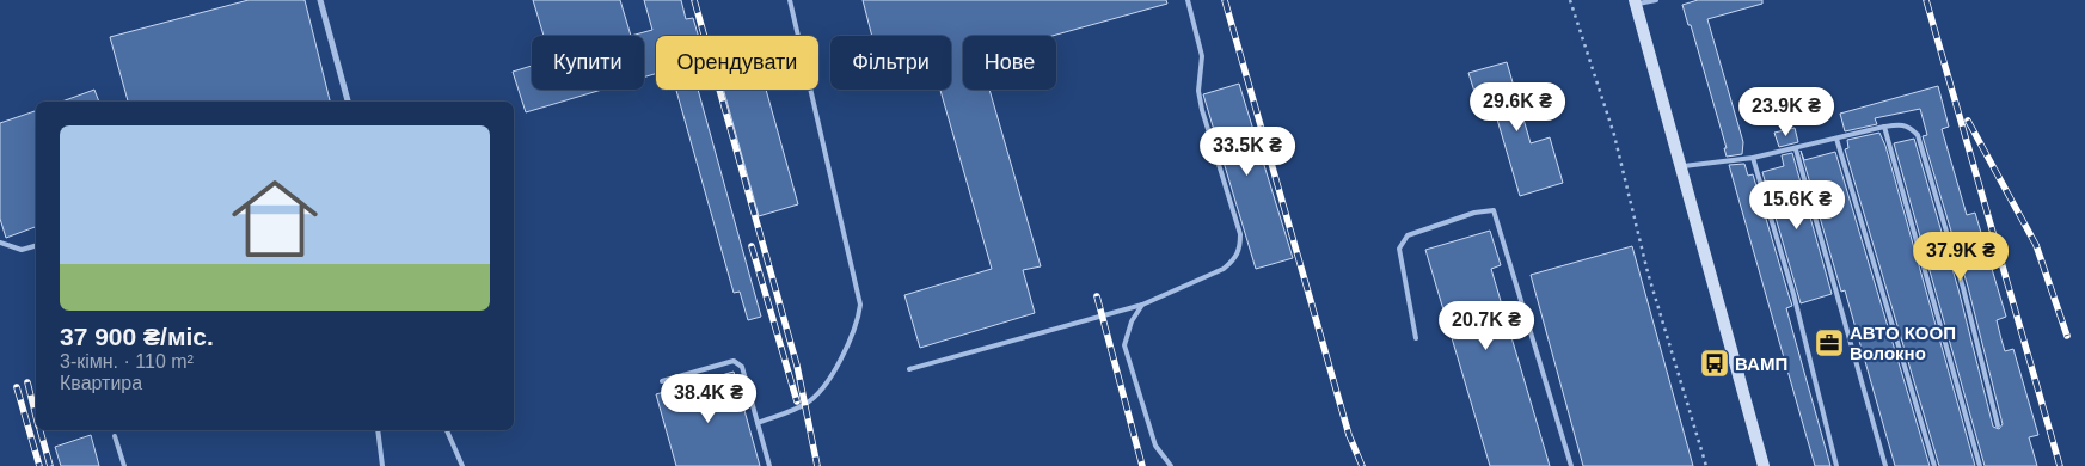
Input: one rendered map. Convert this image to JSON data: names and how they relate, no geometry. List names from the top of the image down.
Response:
{
  "places": {
    "office": ["АВТО КООП Волокно"],
    "bus stop": ["ВАМП"]
  },
  "page": {
    "chip": [
      "Купити",
      "Орендувати",
      "Фільтри",
      "Нове"
    ],
    "price": [
      "29.6K ₴",
      "23.9K ₴",
      "33.5K ₴",
      "15.6K ₴",
      "37.9K ₴",
      "20.7K ₴",
      "38.4K ₴"
    ],
    "list": [
      {
        "name": "37 900 ₴/міс.",
        "note": "3-кімн. · 110 m² · Квартира"
      }
    ]
  }
}
